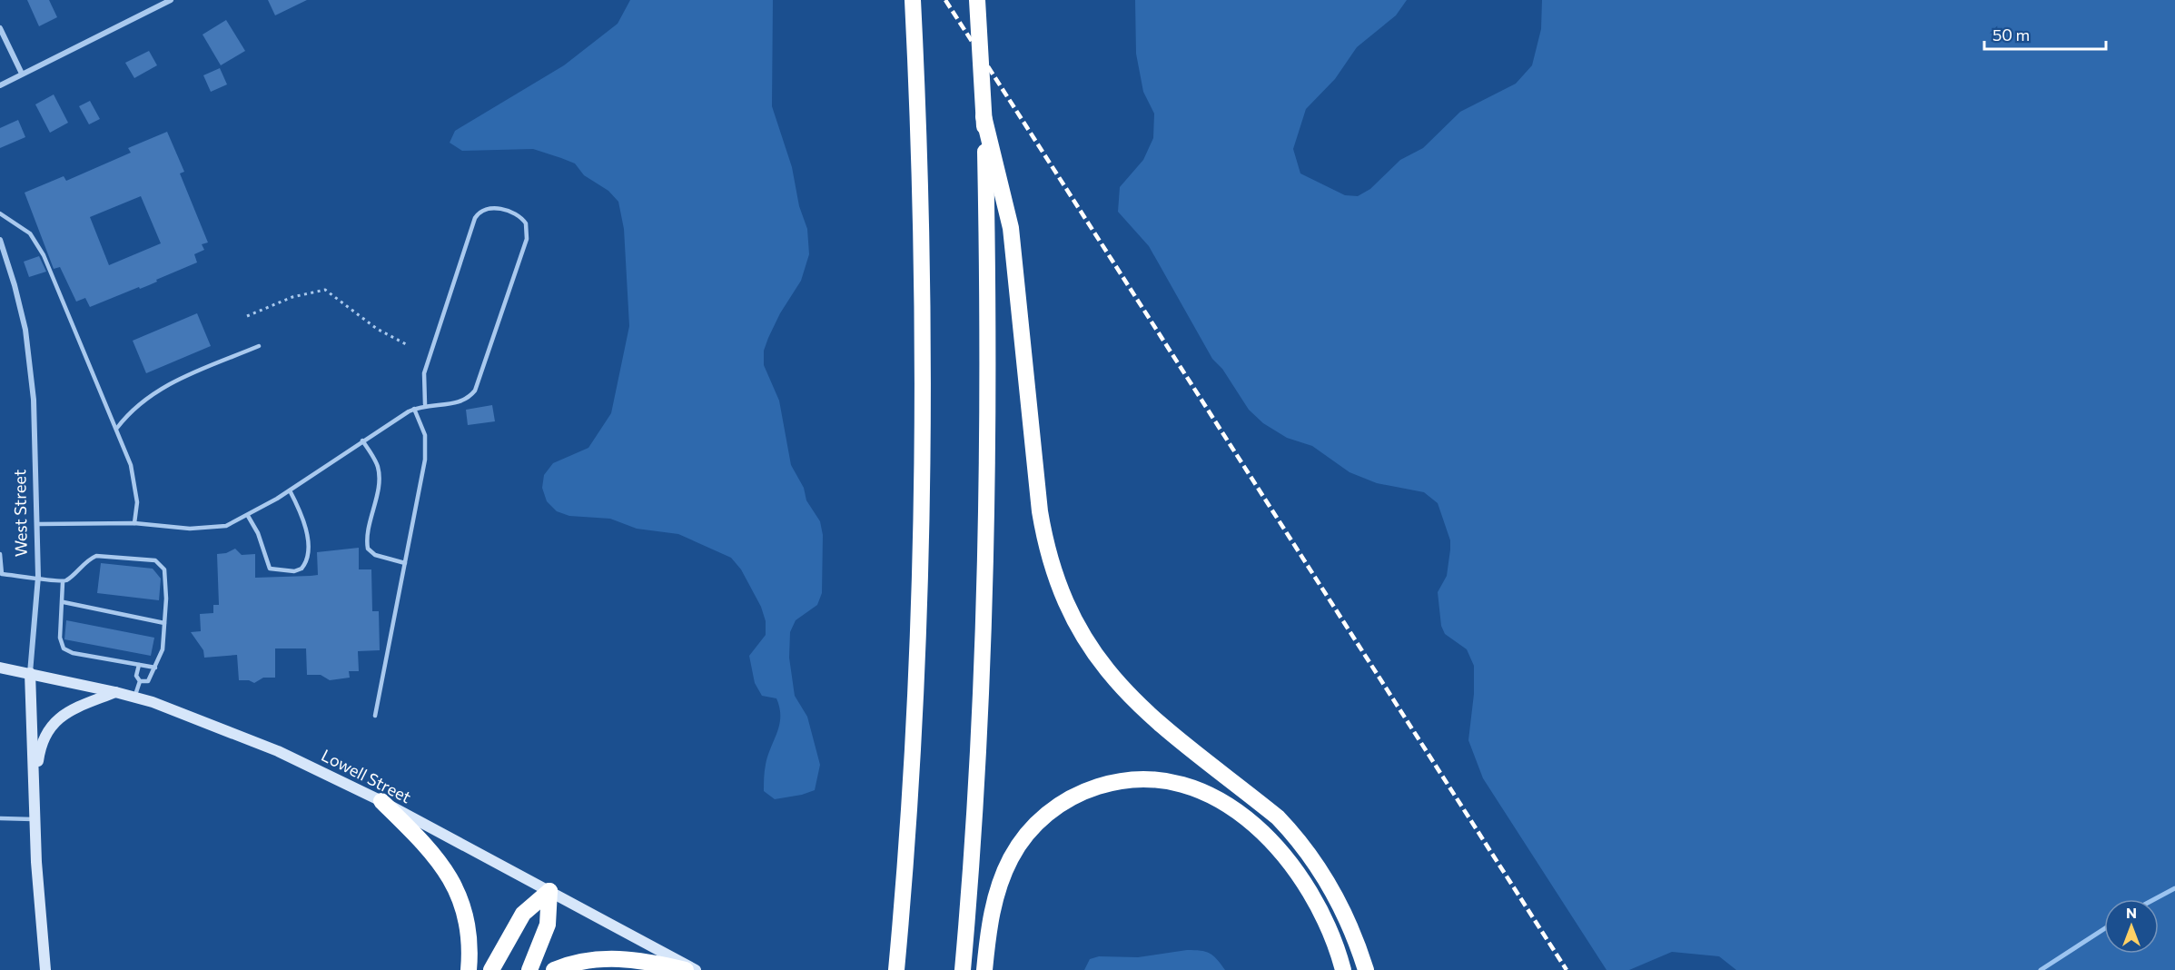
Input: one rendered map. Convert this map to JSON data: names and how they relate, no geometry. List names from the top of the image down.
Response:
{
  "streets": {
    "main road": ["West Street", "Lowell Street"]
  },
  "crossings": [
    ["West Street", "Lowell Street"]
  ],
  "scale_bar": "50 m",
  "north": "top"
}
